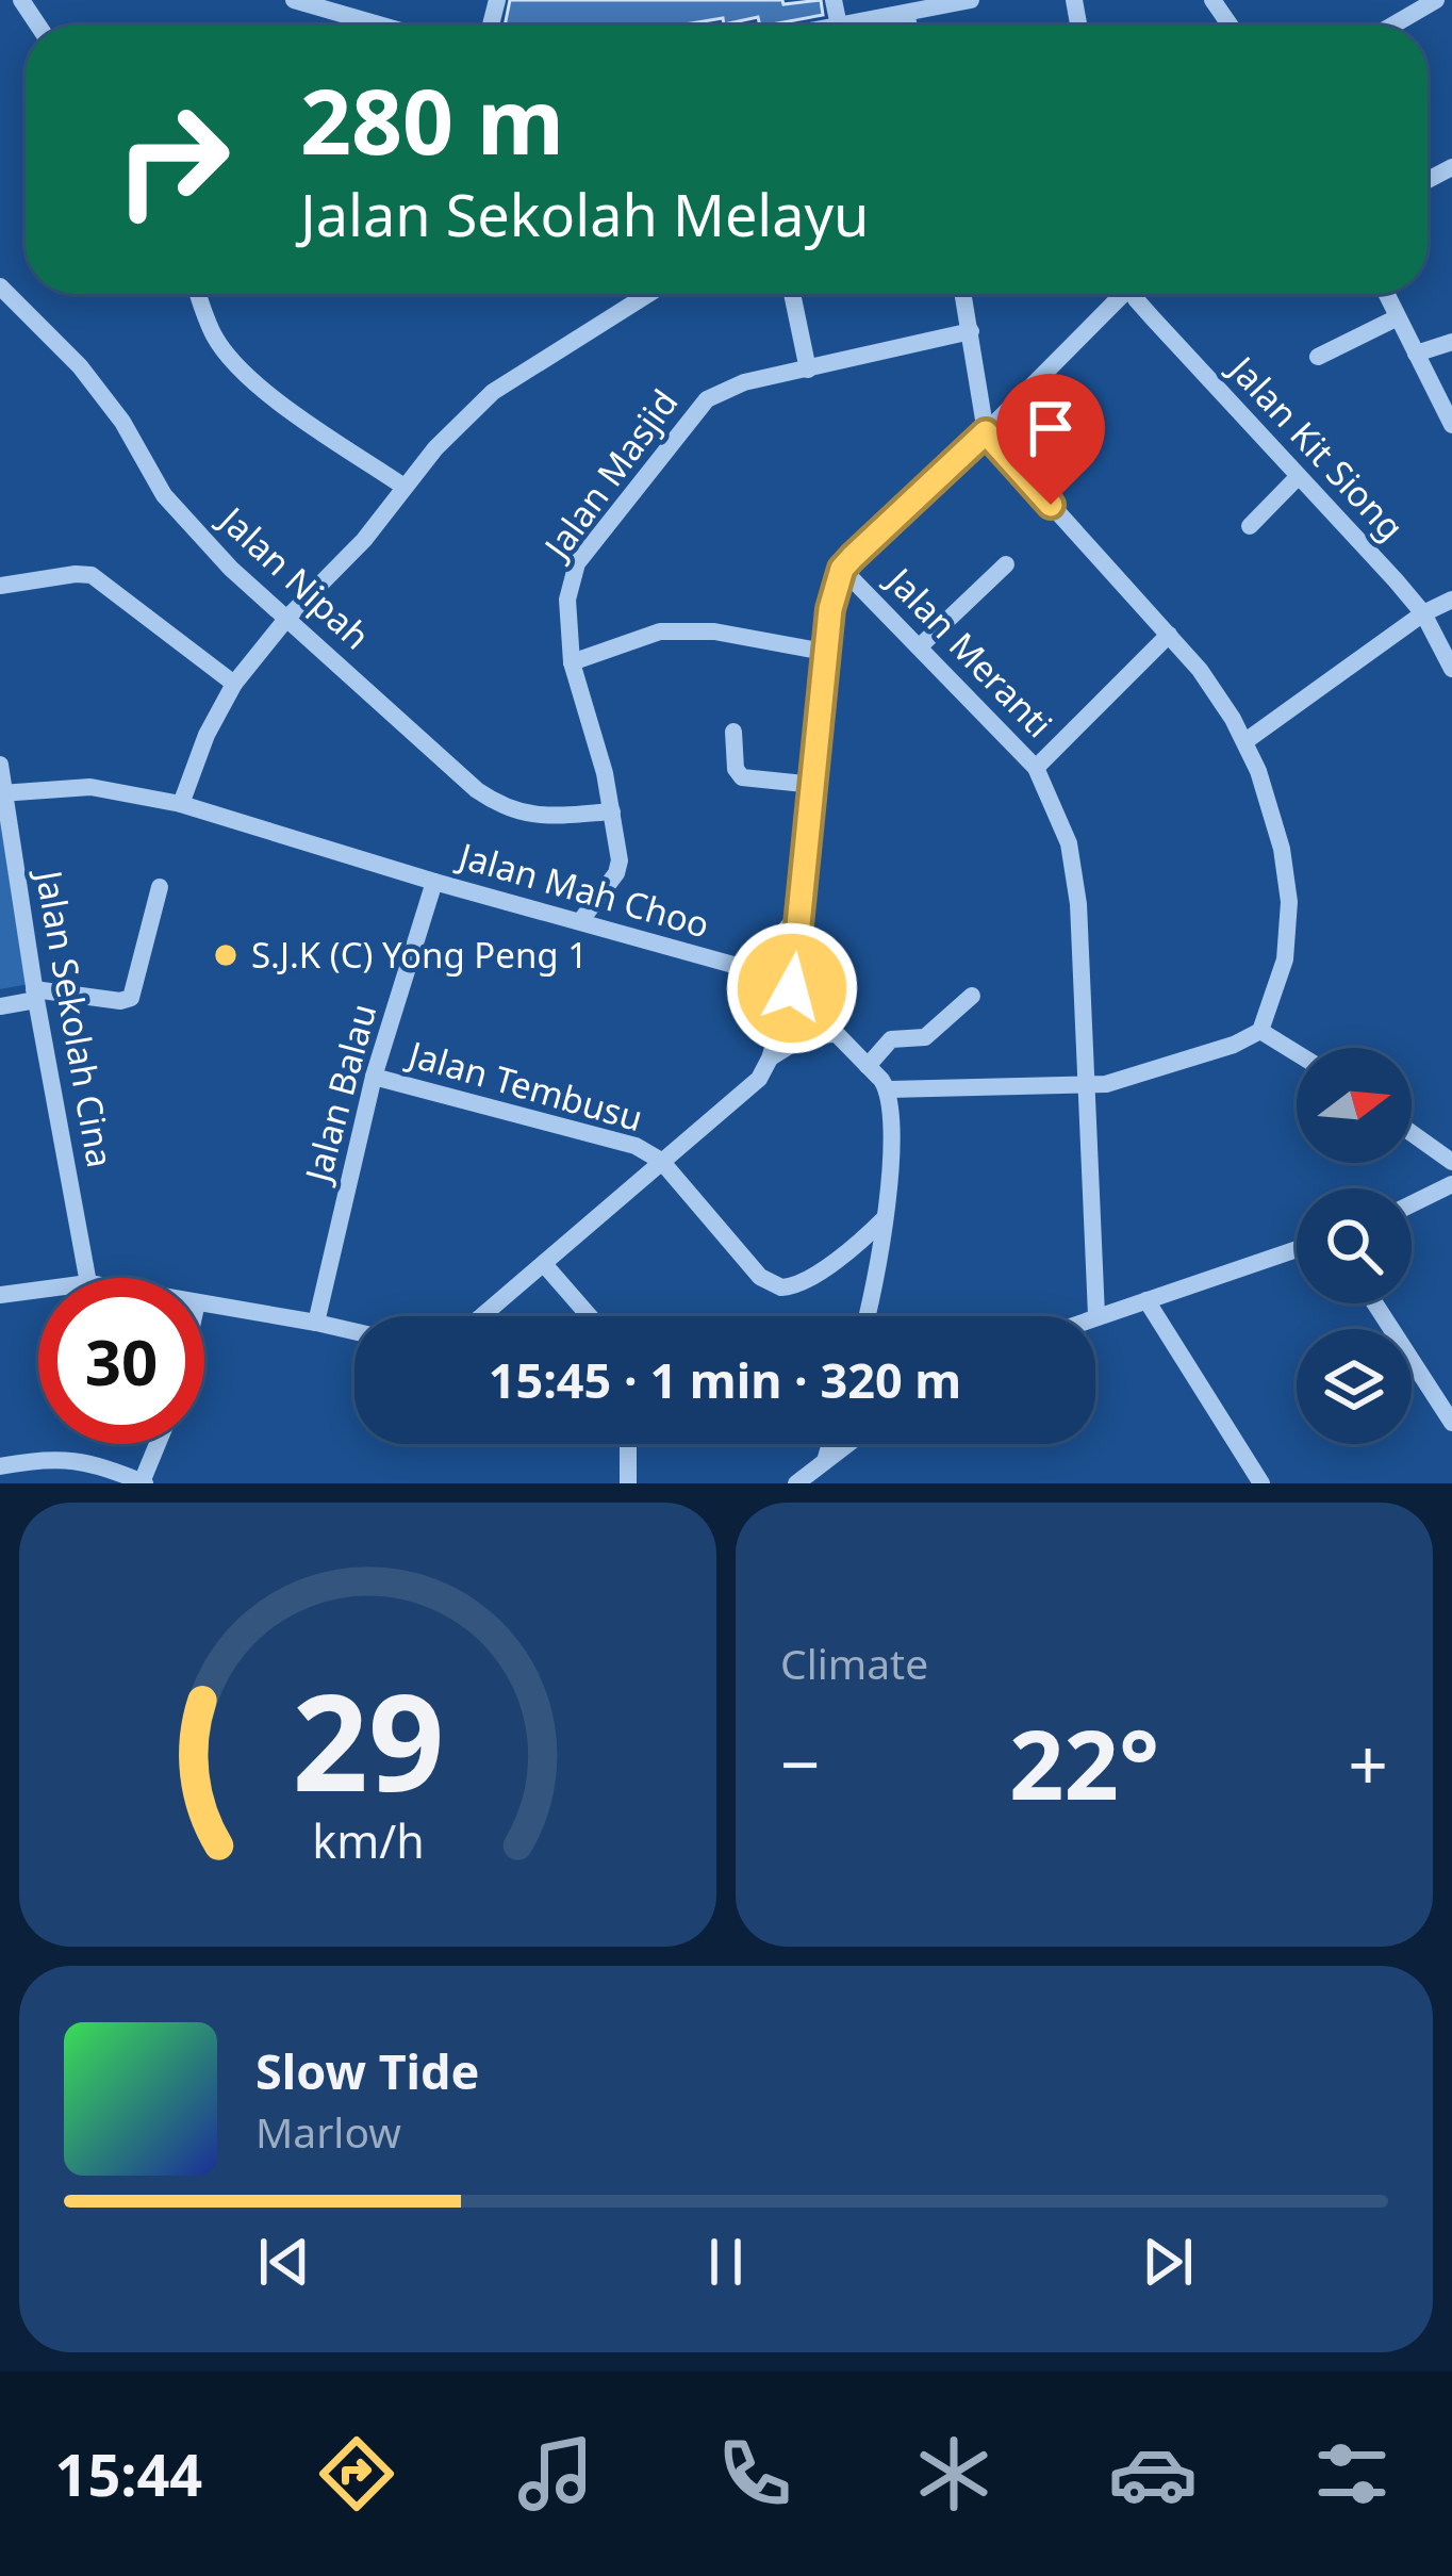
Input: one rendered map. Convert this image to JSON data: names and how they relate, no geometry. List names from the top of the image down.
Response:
{
  "streets": {
    "street": [
      "Jalan Kit Siong",
      "Jalan Masjid",
      "Jalan Nipah",
      "Jalan Meranti",
      "Jalan Mah Choo",
      "Jalan Sekolah Cina",
      "Jalan Tembusu",
      "Jalan Balau"
    ]
  },
  "crossings": [
    ["Jalan Masjid", "Jalan Nipah"],
    ["Jalan Masjid", "Jalan Mah Choo"],
    ["Jalan Mah Choo", "Jalan Sekolah Cina"],
    ["Jalan Mah Choo", "Jalan Tembusu"],
    ["Jalan Mah Choo", "Jalan Balau"],
    ["Jalan Tembusu", "Jalan Balau"]
  ],
  "places": ["S.J.K (C) Yong Peng 1"],
  "north": "right",
  "page": {
    "turn": ["280 m", "Jalan Sekolah Melayu"],
    "limit": "30",
    "trip": "15:45 · 1 min · 320 m",
    "tile": "Climate",
    "heat": ["−", "22°", "+"],
    "song": ["Slow Tide", "Marlow"],
    "tabs": "15:44",
    "gauge": ["29", "km/h"]
  }
}
